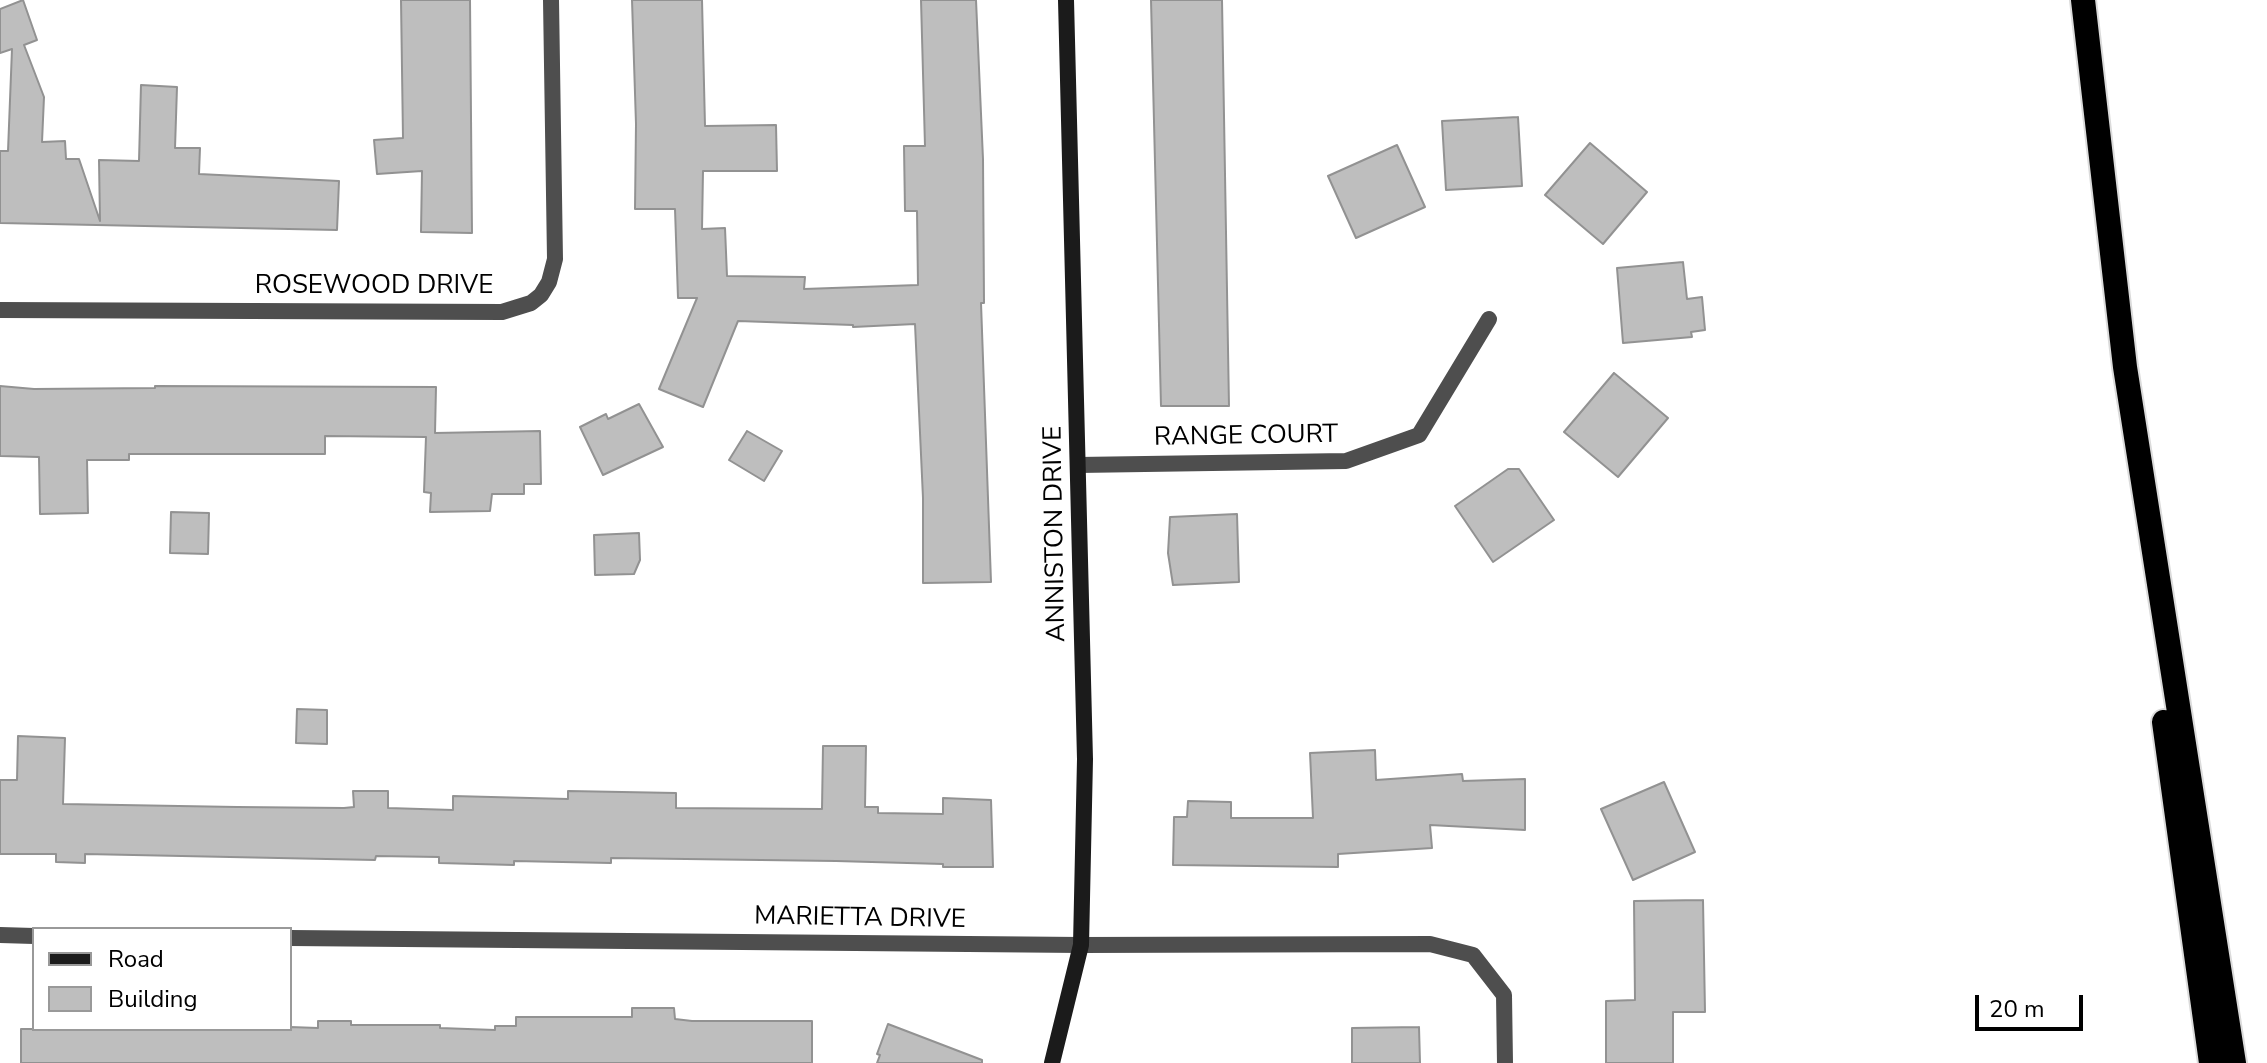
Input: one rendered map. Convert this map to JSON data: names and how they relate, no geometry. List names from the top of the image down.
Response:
{
  "streets": {
    "street": [
      "ROSEWOOD DRIVE",
      "RANGE COURT",
      "ANNISTON DRIVE",
      "MARIETTA DRIVE"
    ]
  },
  "crossings": [
    ["RANGE COURT", "ANNISTON DRIVE"],
    ["ANNISTON DRIVE", "MARIETTA DRIVE"]
  ],
  "legend": ["Road", "Building"],
  "scale_bar": "20 m"
}
